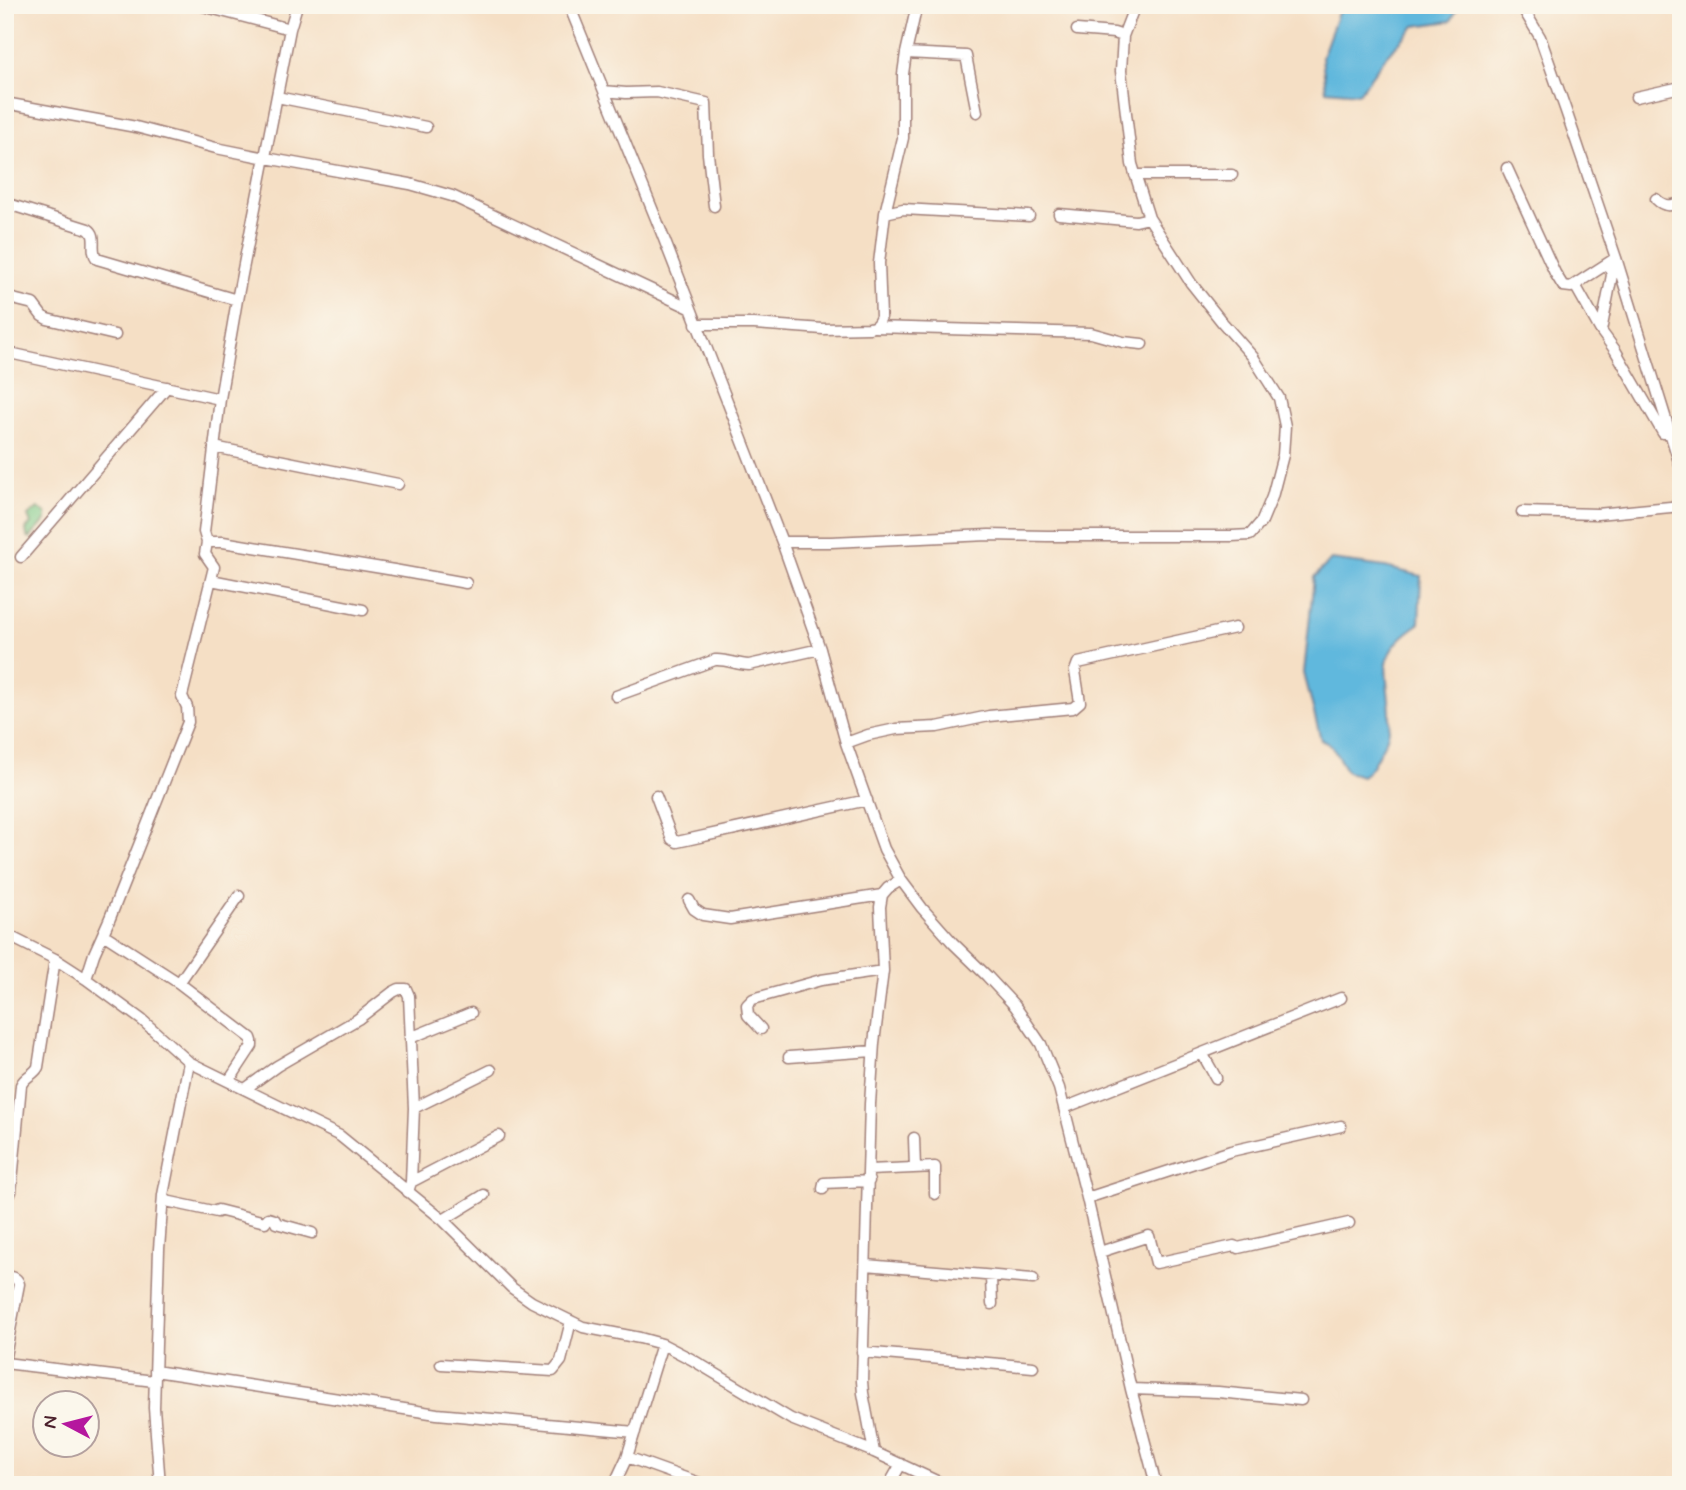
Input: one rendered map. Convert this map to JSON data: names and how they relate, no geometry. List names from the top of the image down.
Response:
{
  "north": "left"
}
